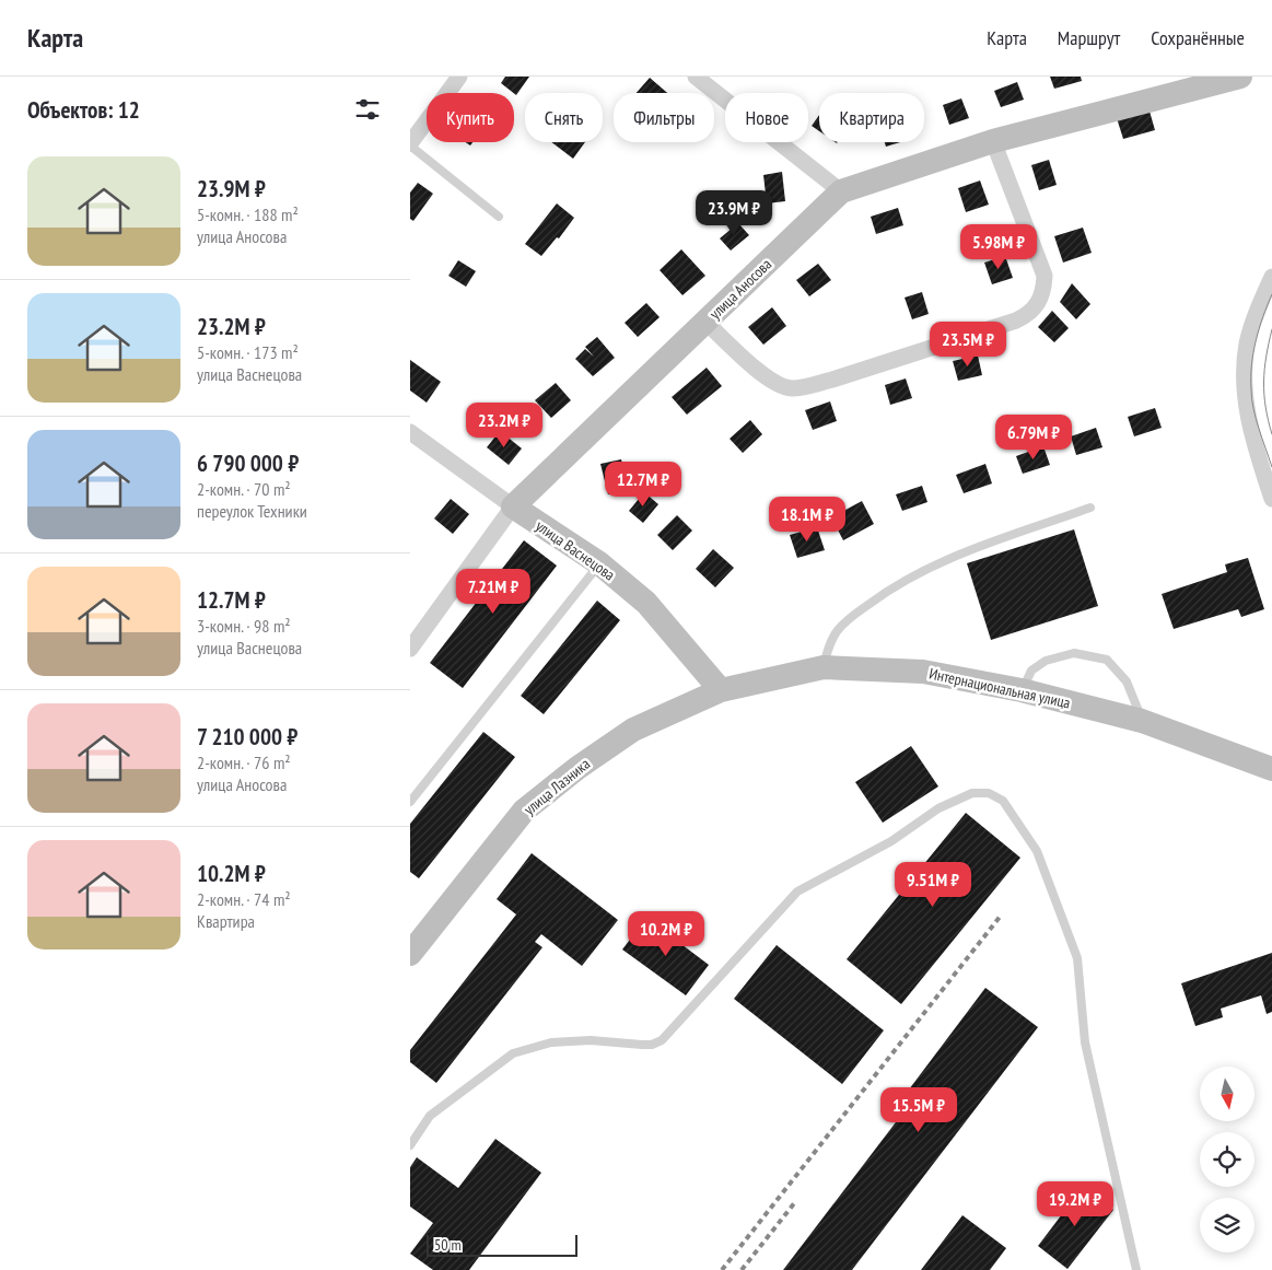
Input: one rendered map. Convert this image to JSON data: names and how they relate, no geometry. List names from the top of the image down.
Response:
{
  "streets": {
    "street": [
      "улица Аносова",
      "улица Васнецова",
      "Интернациональная улица",
      "улица Лазника"
    ]
  },
  "crossings": [
    ["улица Аносова", "улица Васнецова"],
    ["улица Васнецова", "Интернациональная улица"],
    ["улица Васнецова", "улица Лазника"],
    ["Интернациональная улица", "улица Лазника"]
  ],
  "scale_bar": "50 m",
  "north": "bottom",
  "page": {
    "header": "Карта",
    "nav": ["Карта", "Маршрут", "Сохранённые"],
    "heading": "Объектов: 12",
    "chip": [
      "Купить",
      "Снять",
      "Фильтры",
      "Новое",
      "Квартира"
    ],
    "list": [
      {
        "name": "23.9M ₽",
        "note": "5-комн. · 188 m² · улица Аносова"
      },
      {
        "name": "23.2M ₽",
        "note": "5-комн. · 173 m² · улица Васнецова"
      },
      {
        "name": "6 790 000 ₽",
        "note": "2-комн. · 70 m² · переулок Техники"
      },
      {
        "name": "12.7M ₽",
        "note": "3-комн. · 98 m² · улица Васнецова"
      },
      {
        "name": "7 210 000 ₽",
        "note": "2-комн. · 76 m² · улица Аносова"
      },
      {
        "name": "10.2M ₽",
        "note": "2-комн. · 74 m² · Квартира"
      }
    ],
    "price": [
      "23.9M ₽",
      "5.98M ₽",
      "23.5M ₽",
      "23.2M ₽",
      "6.79M ₽",
      "12.7M ₽",
      "18.1M ₽",
      "7.21M ₽",
      "9.51M ₽",
      "10.2M ₽",
      "15.5M ₽",
      "19.2M ₽"
    ],
    "scale": "50 m"
  }
}
